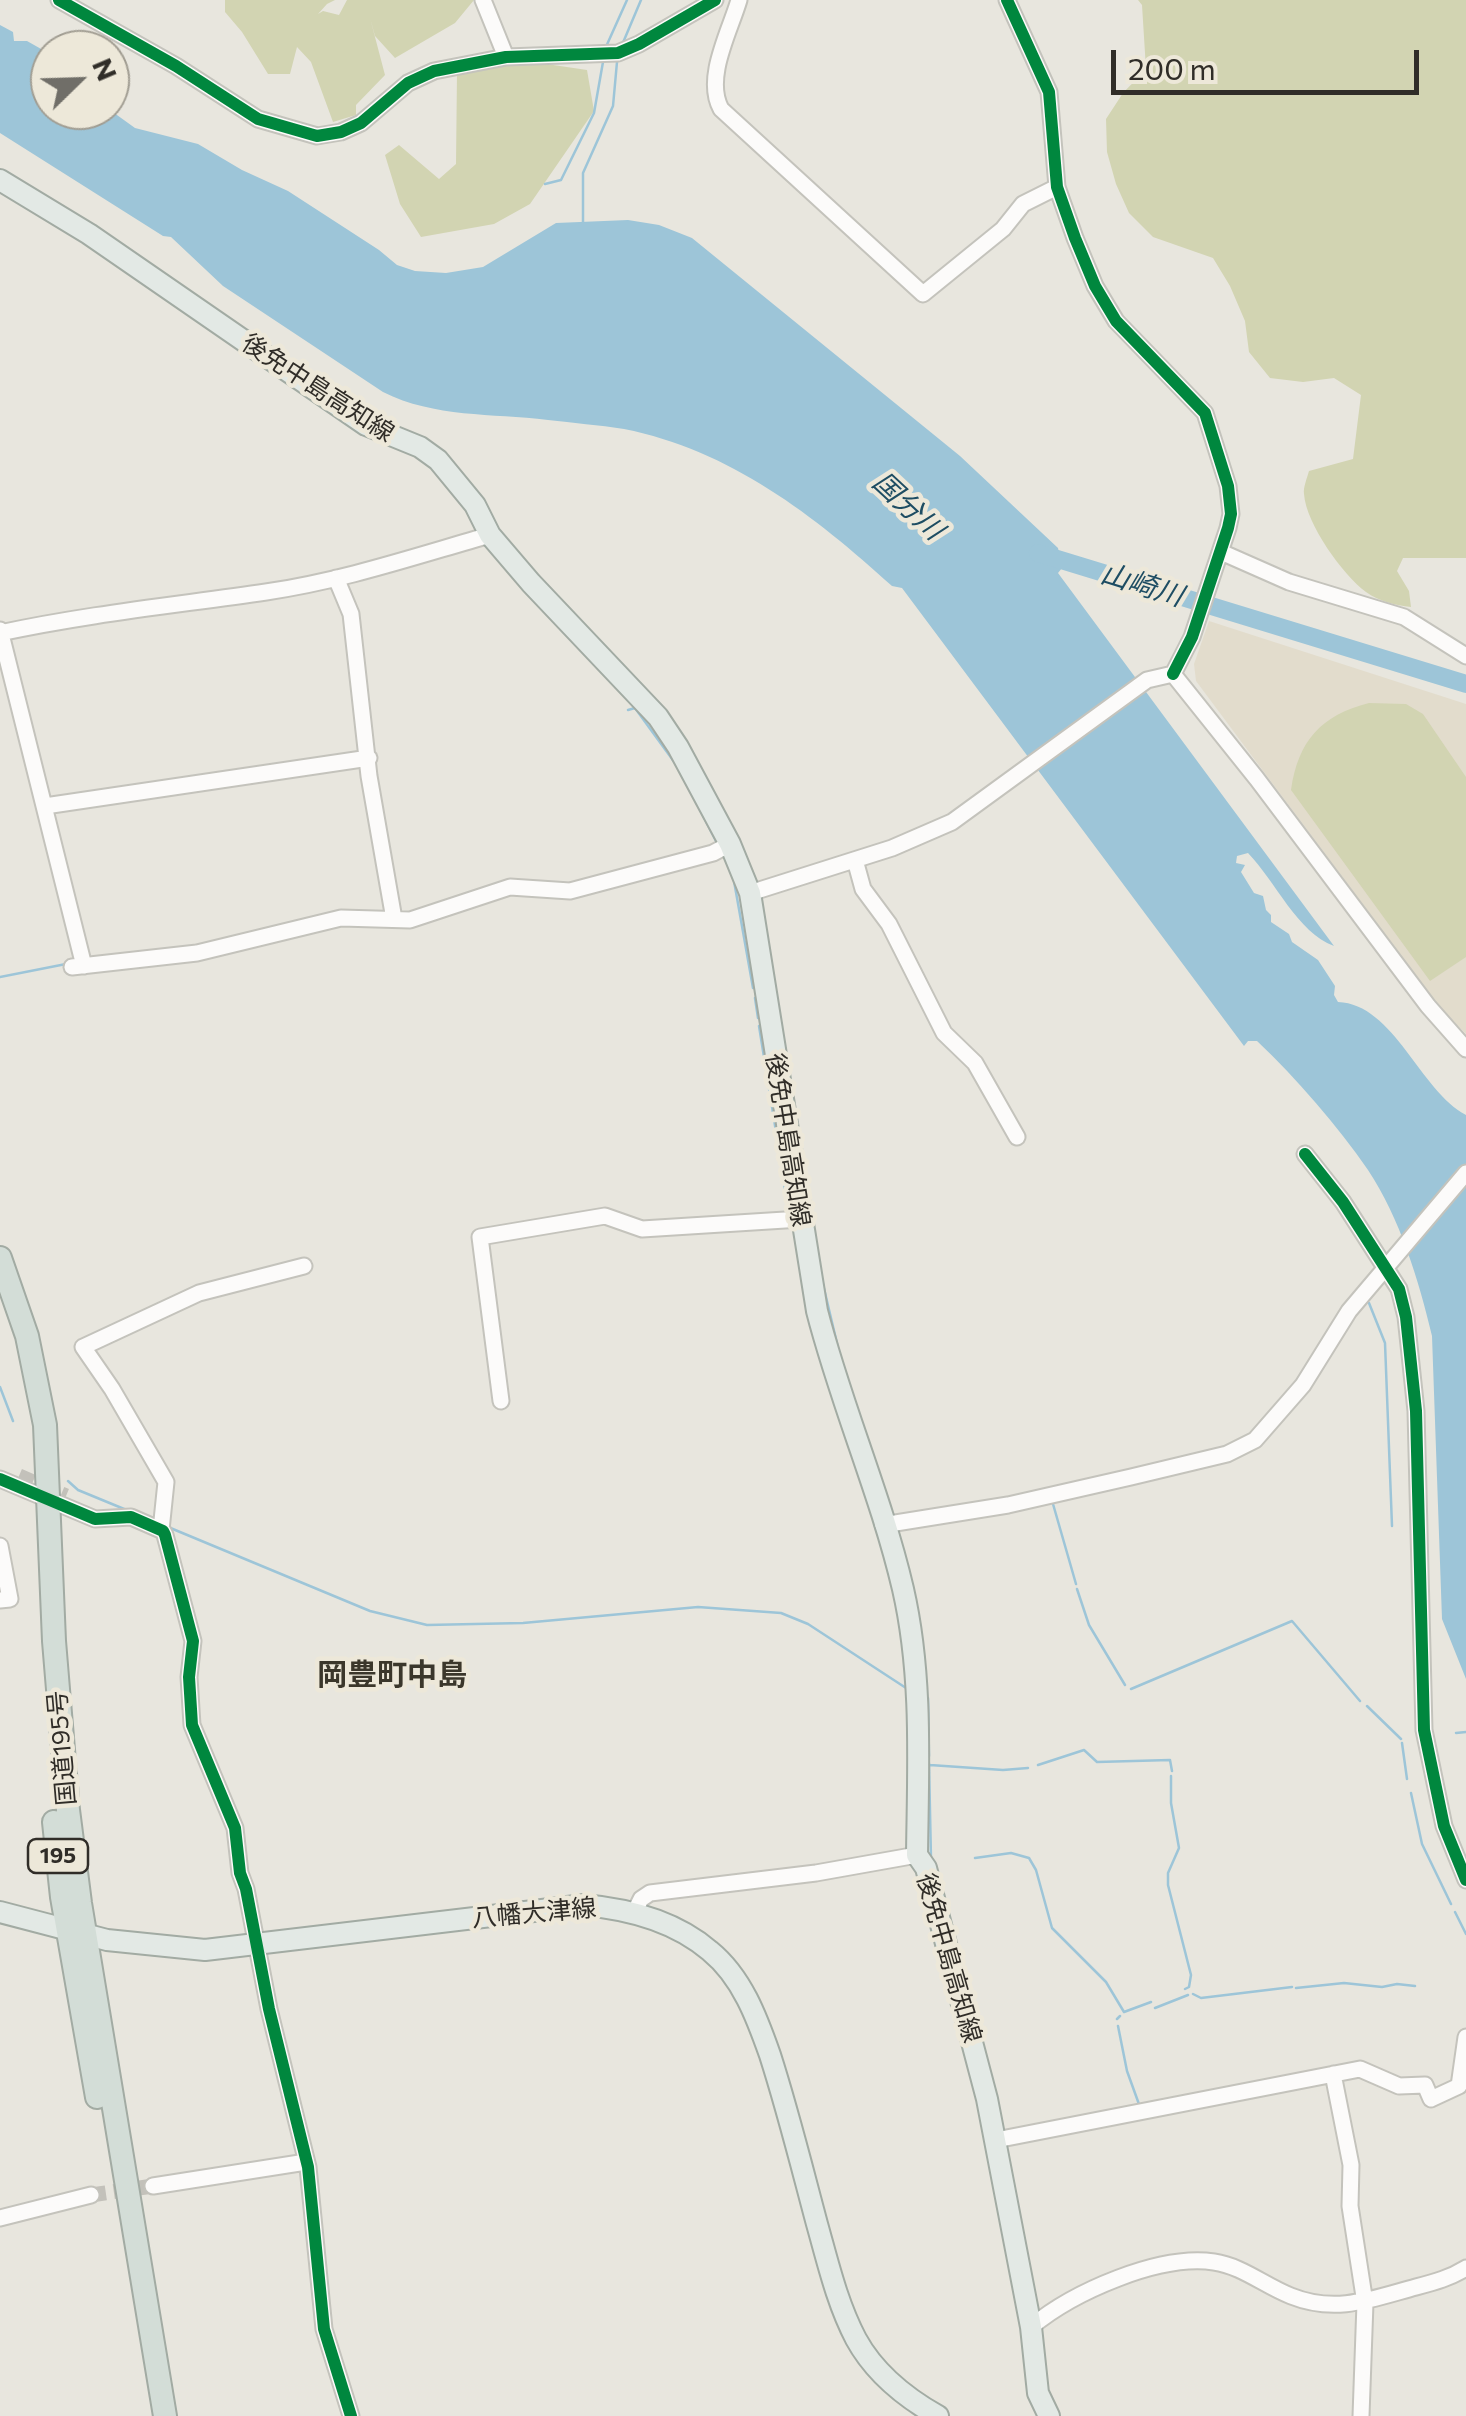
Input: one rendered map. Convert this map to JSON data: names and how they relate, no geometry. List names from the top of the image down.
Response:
{
  "streets": {
    "highway": ["国道195号", "195"],
    "main road": ["後免中島高知線", "八幡大津線"]
  },
  "crossings": [
    ["国道195号", "八幡大津線"]
  ],
  "districts": ["岡豊町中島"],
  "water": ["国分川", "山崎川"],
  "scale_bar": "200 m",
  "north": "top right"
}
